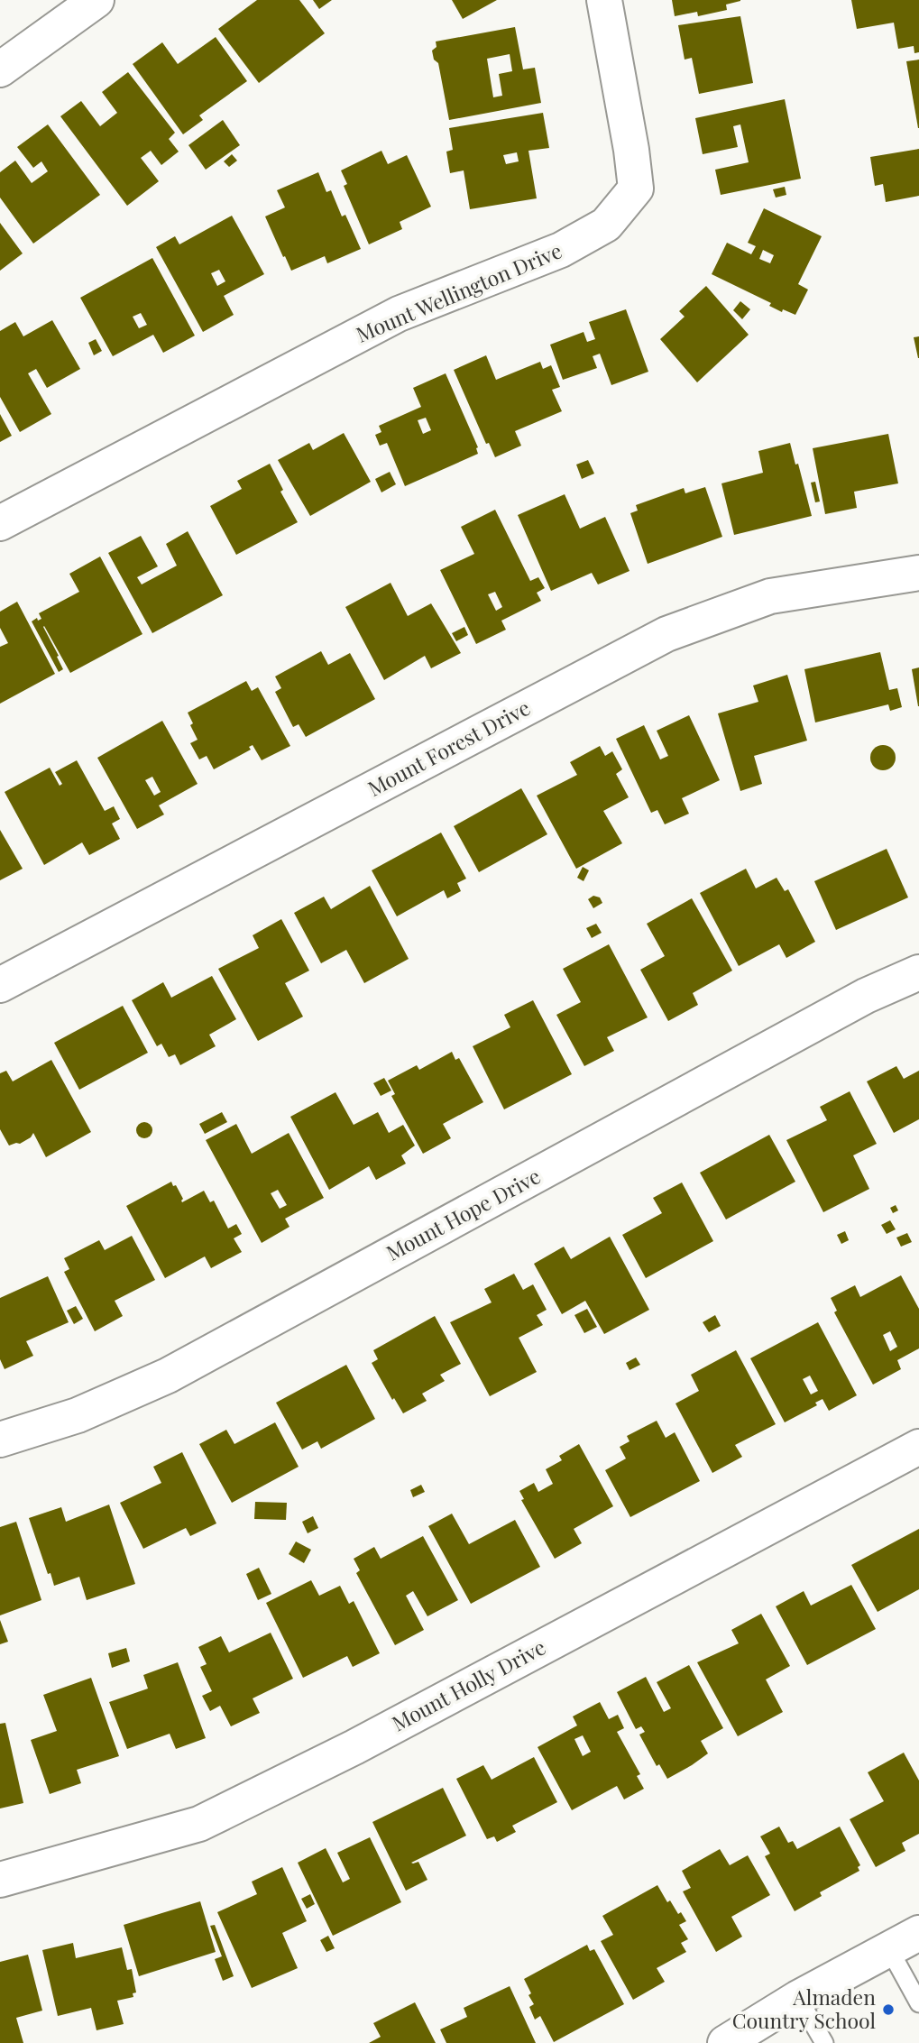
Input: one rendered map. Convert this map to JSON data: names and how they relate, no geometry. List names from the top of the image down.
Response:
{
  "streets": {
    "street": [
      "Mount Wellington Drive",
      "Mount Forest Drive",
      "Mount Hope Drive",
      "Mount Holly Drive"
    ]
  },
  "places": ["Almaden Country School"]
}
